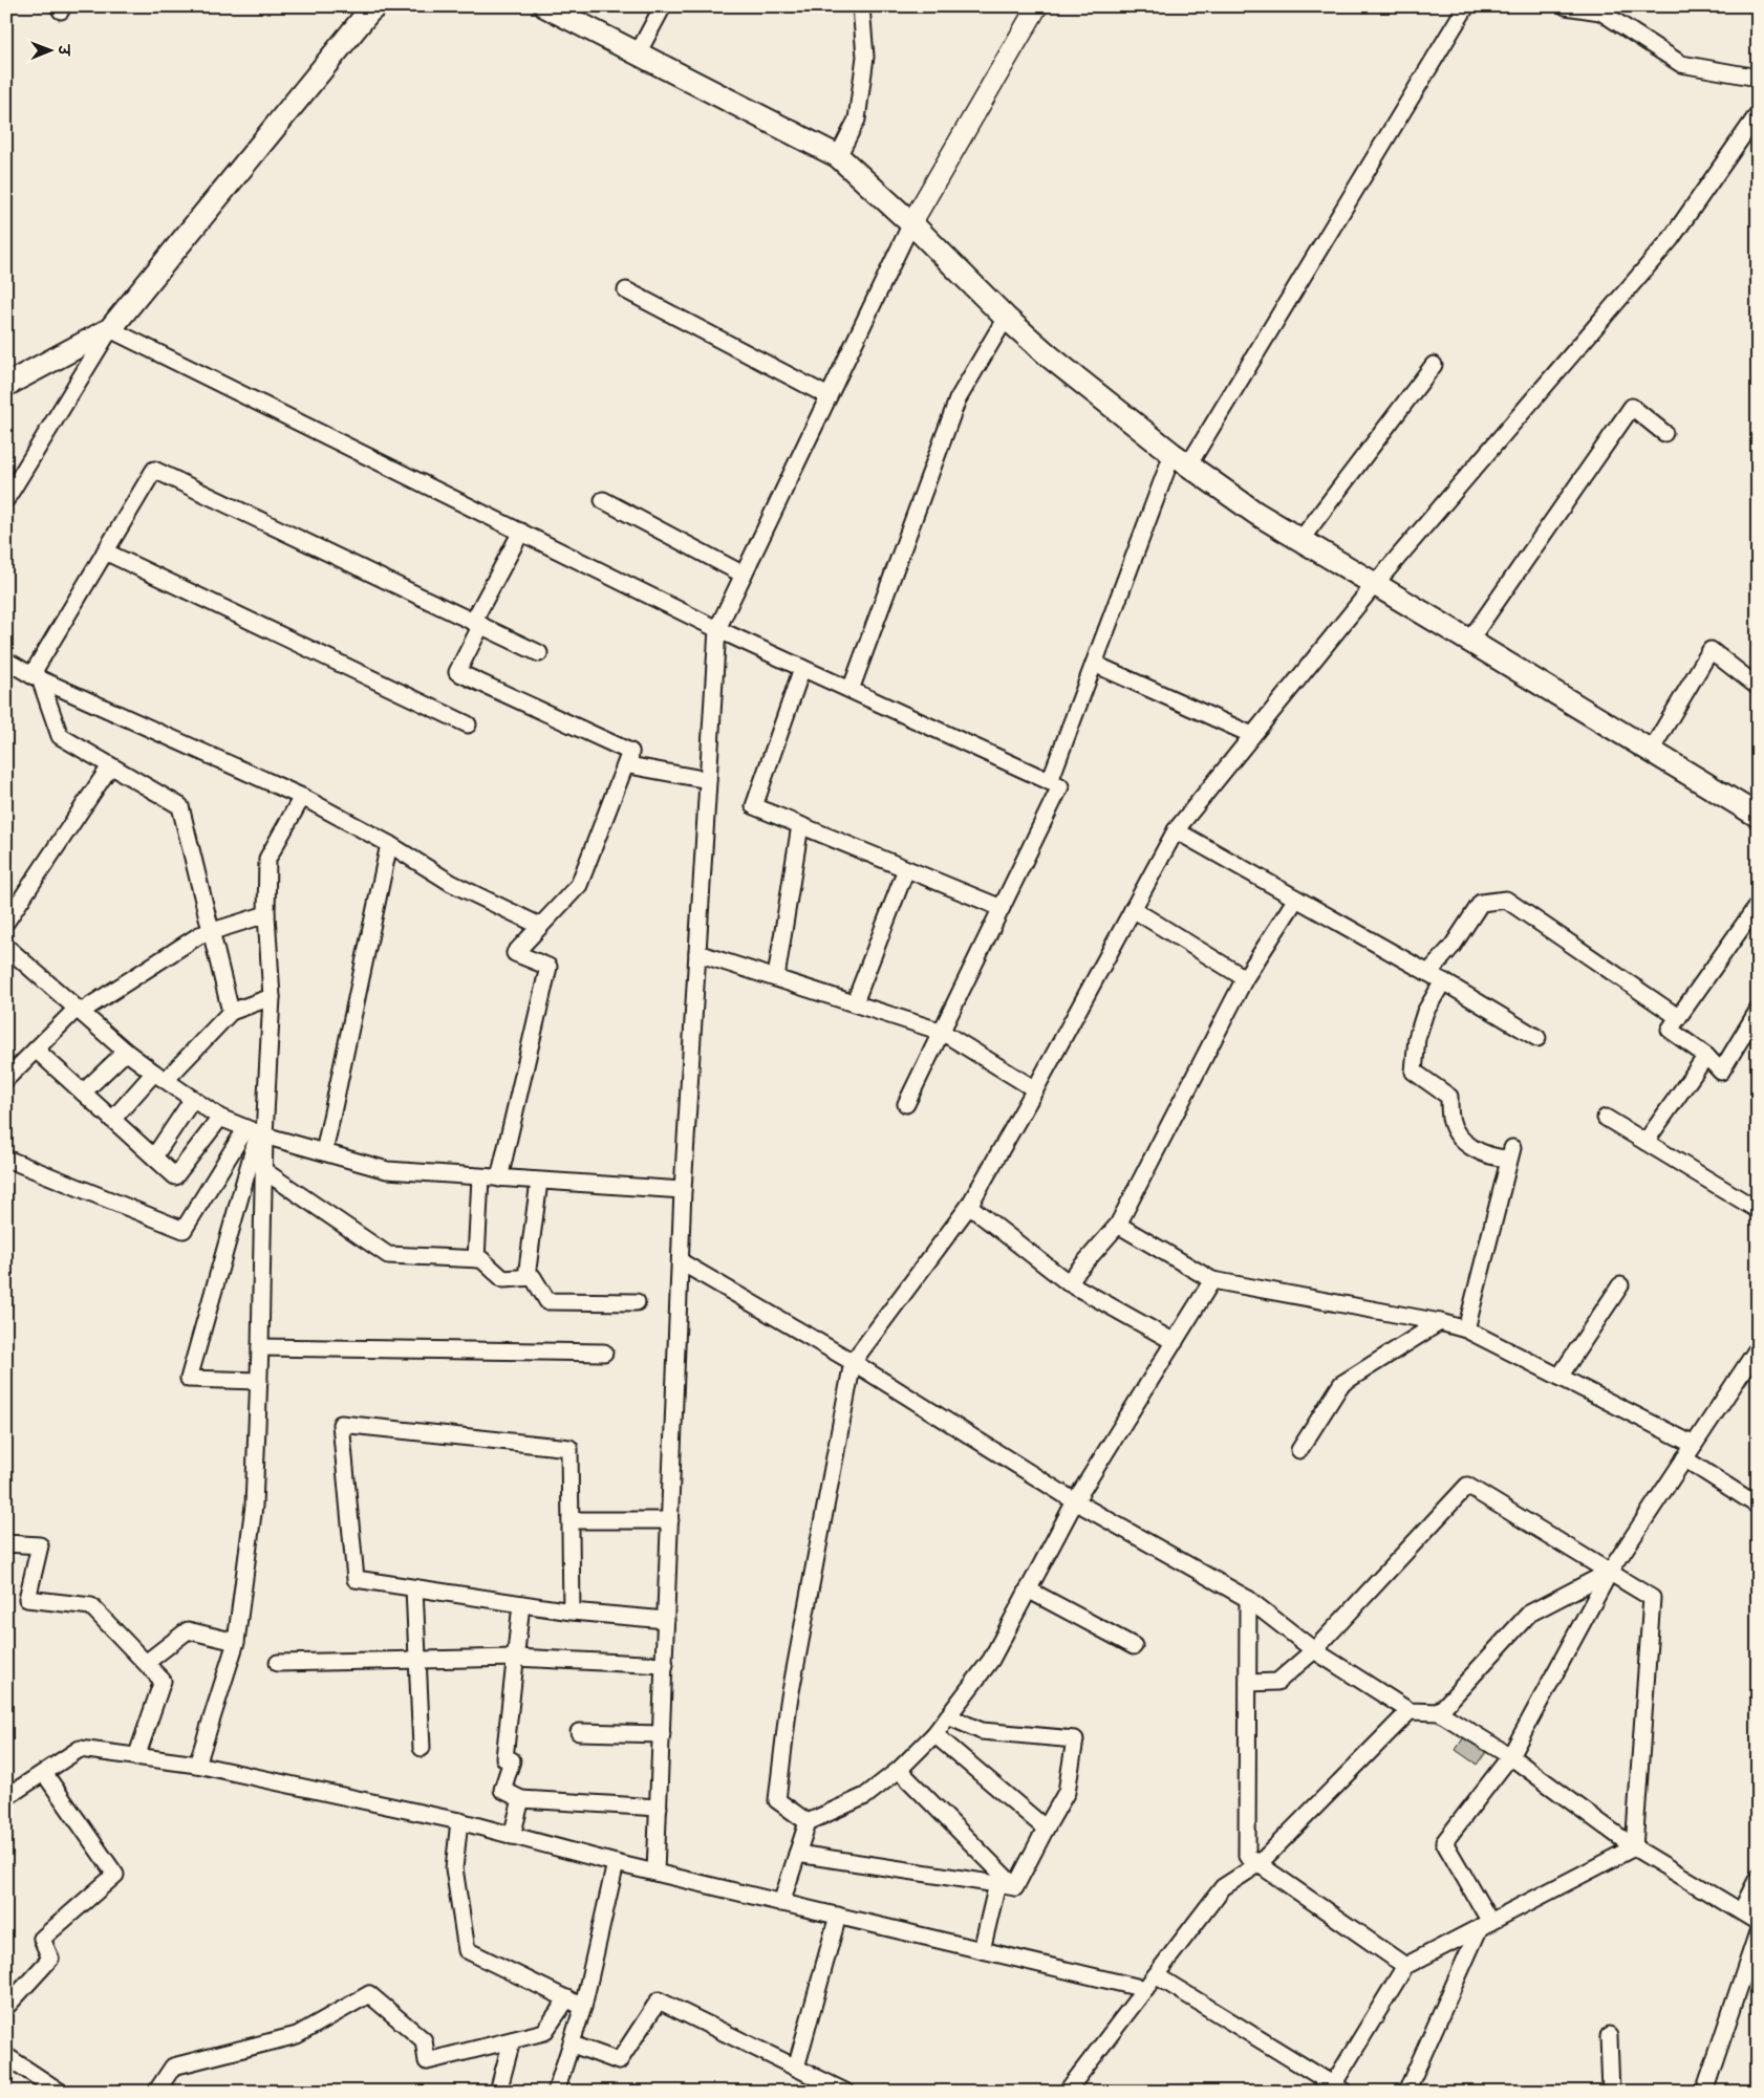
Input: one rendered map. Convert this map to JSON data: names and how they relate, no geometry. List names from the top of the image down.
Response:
{
  "north": "right"
}
